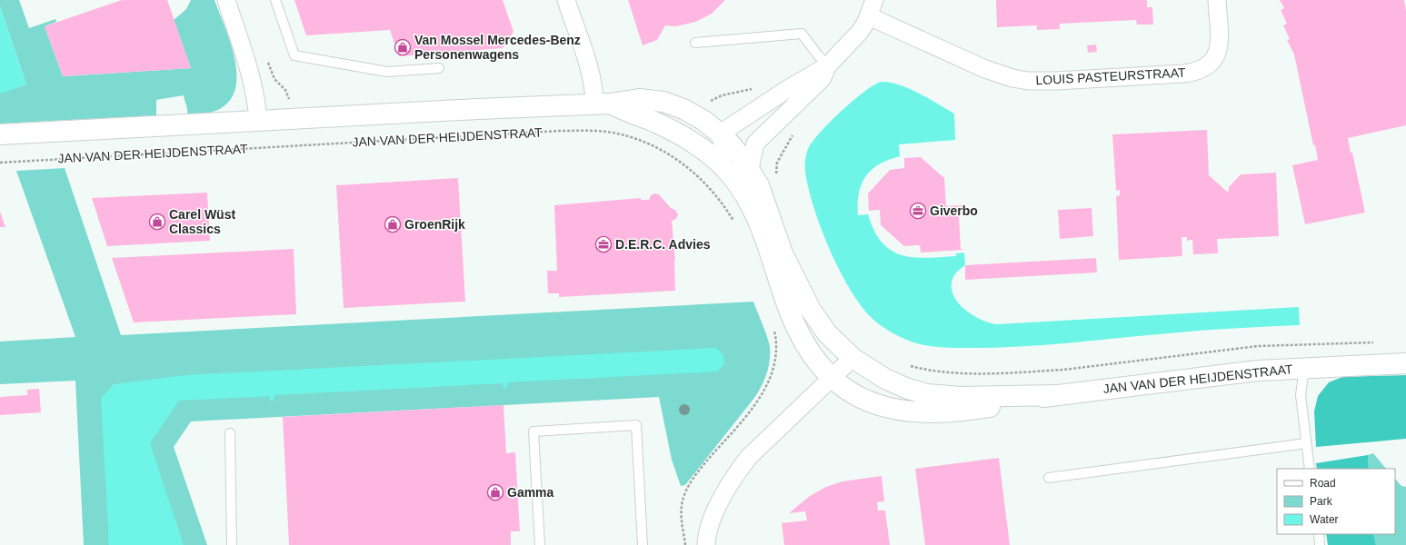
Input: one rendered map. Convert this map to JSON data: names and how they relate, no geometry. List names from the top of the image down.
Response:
{
  "streets": {
    "street": ["LOUIS PASTEURSTRAAT", "JAN VAN DER HEIJDENSTRAAT"]
  },
  "places": {
    "shop": [
      "Van Mossel Mercedes-Benz Personenwagens",
      "Carel Wüst Classics",
      "GroenRijk",
      "Gamma"
    ],
    "office": ["Giverbo", "D.E.R.C. Advies"]
  },
  "legend": ["Road", "Park", "Water"]
}
